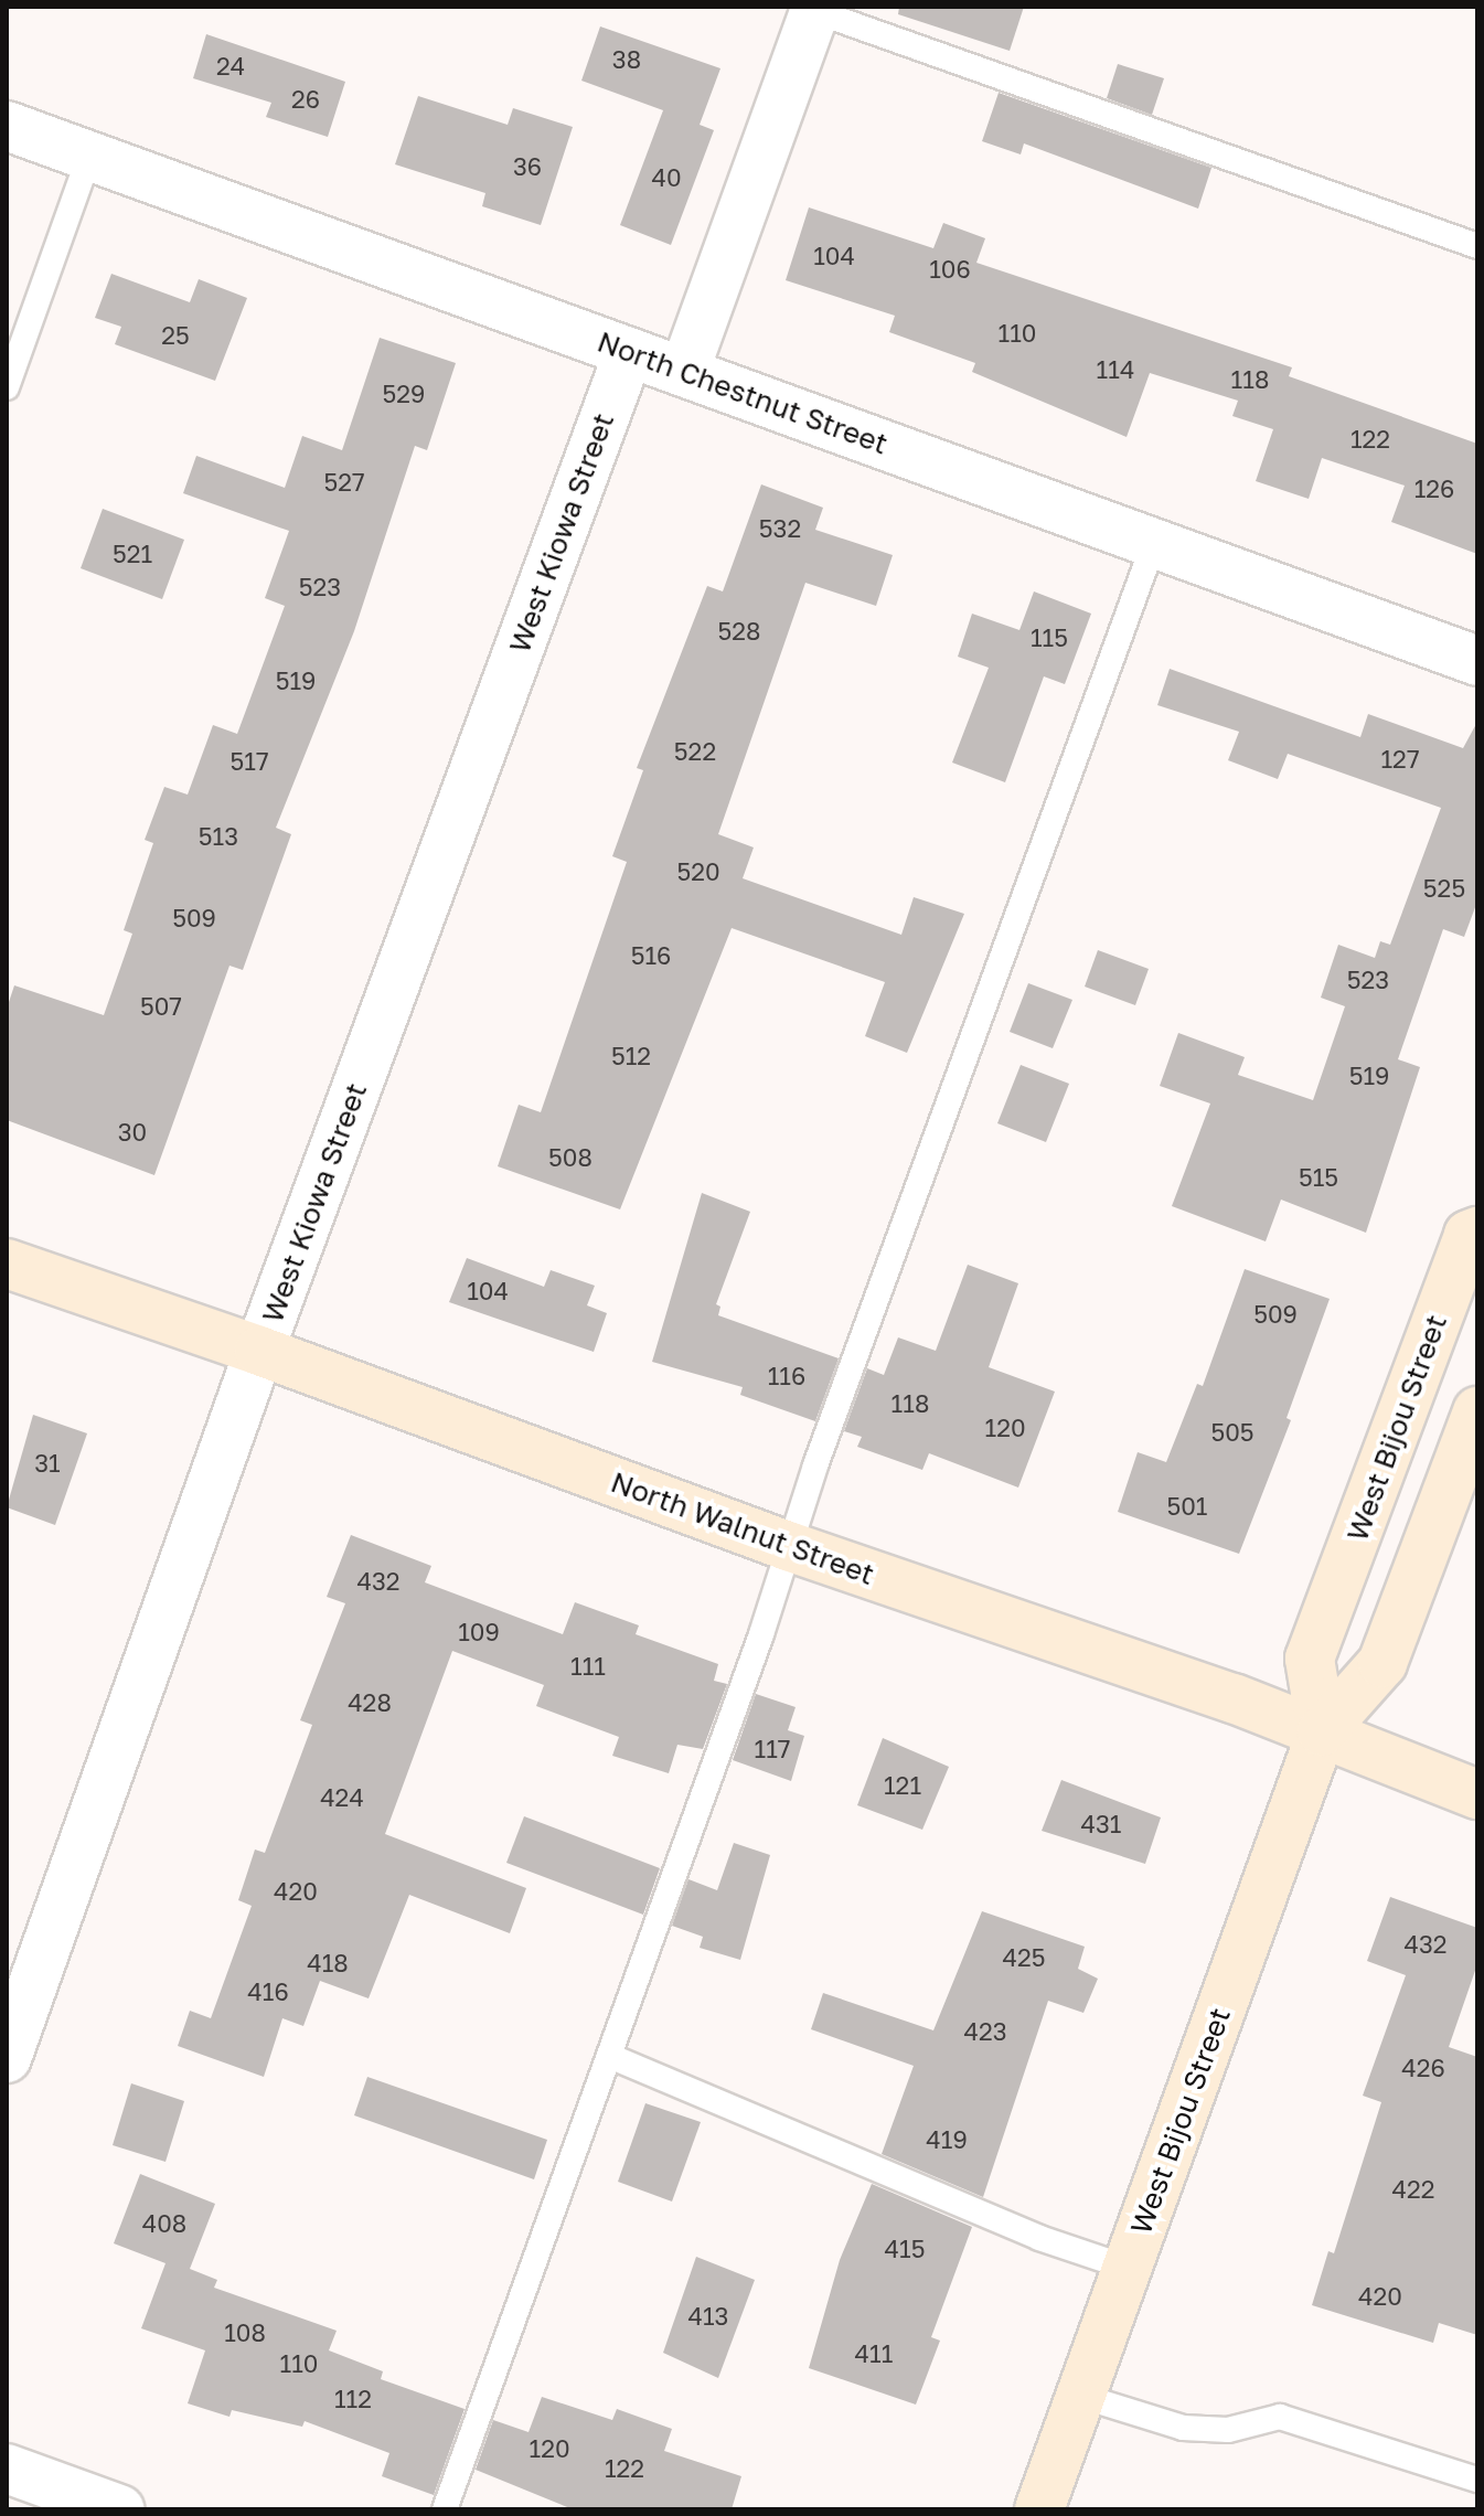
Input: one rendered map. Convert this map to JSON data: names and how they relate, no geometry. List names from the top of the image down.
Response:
{
  "streets": {
    "main road": ["West Bijou Street", "North Walnut Street"],
    "street": ["North Chestnut Street", "West Kiowa Street"]
  },
  "crossings": [
    ["North Chestnut Street", "West Kiowa Street"],
    ["West Kiowa Street", "North Walnut Street"],
    ["West Bijou Street", "North Walnut Street"]
  ],
  "house_numbers": [
    "38",
    "24",
    "26",
    "36",
    "40",
    "104",
    "106",
    "110",
    "25",
    "114",
    "118",
    "529",
    "122",
    "527",
    "126",
    "532",
    "521",
    "523",
    "528",
    "115",
    "519",
    "522",
    "127",
    "517",
    "513",
    "520",
    "525",
    "509",
    "516",
    "523",
    "507",
    "512",
    "519",
    "30",
    "508",
    "515",
    "104",
    "509",
    "116",
    "118",
    "120",
    "505",
    "31",
    "501",
    "432",
    "109",
    "111",
    "428",
    "117",
    "121",
    "424",
    "431",
    "420",
    "432",
    "425",
    "418",
    "416",
    "423",
    "426",
    "419",
    "422",
    "408",
    "415",
    "420",
    "413",
    "108",
    "411",
    "110",
    "112",
    "120",
    "122"
  ]
}
